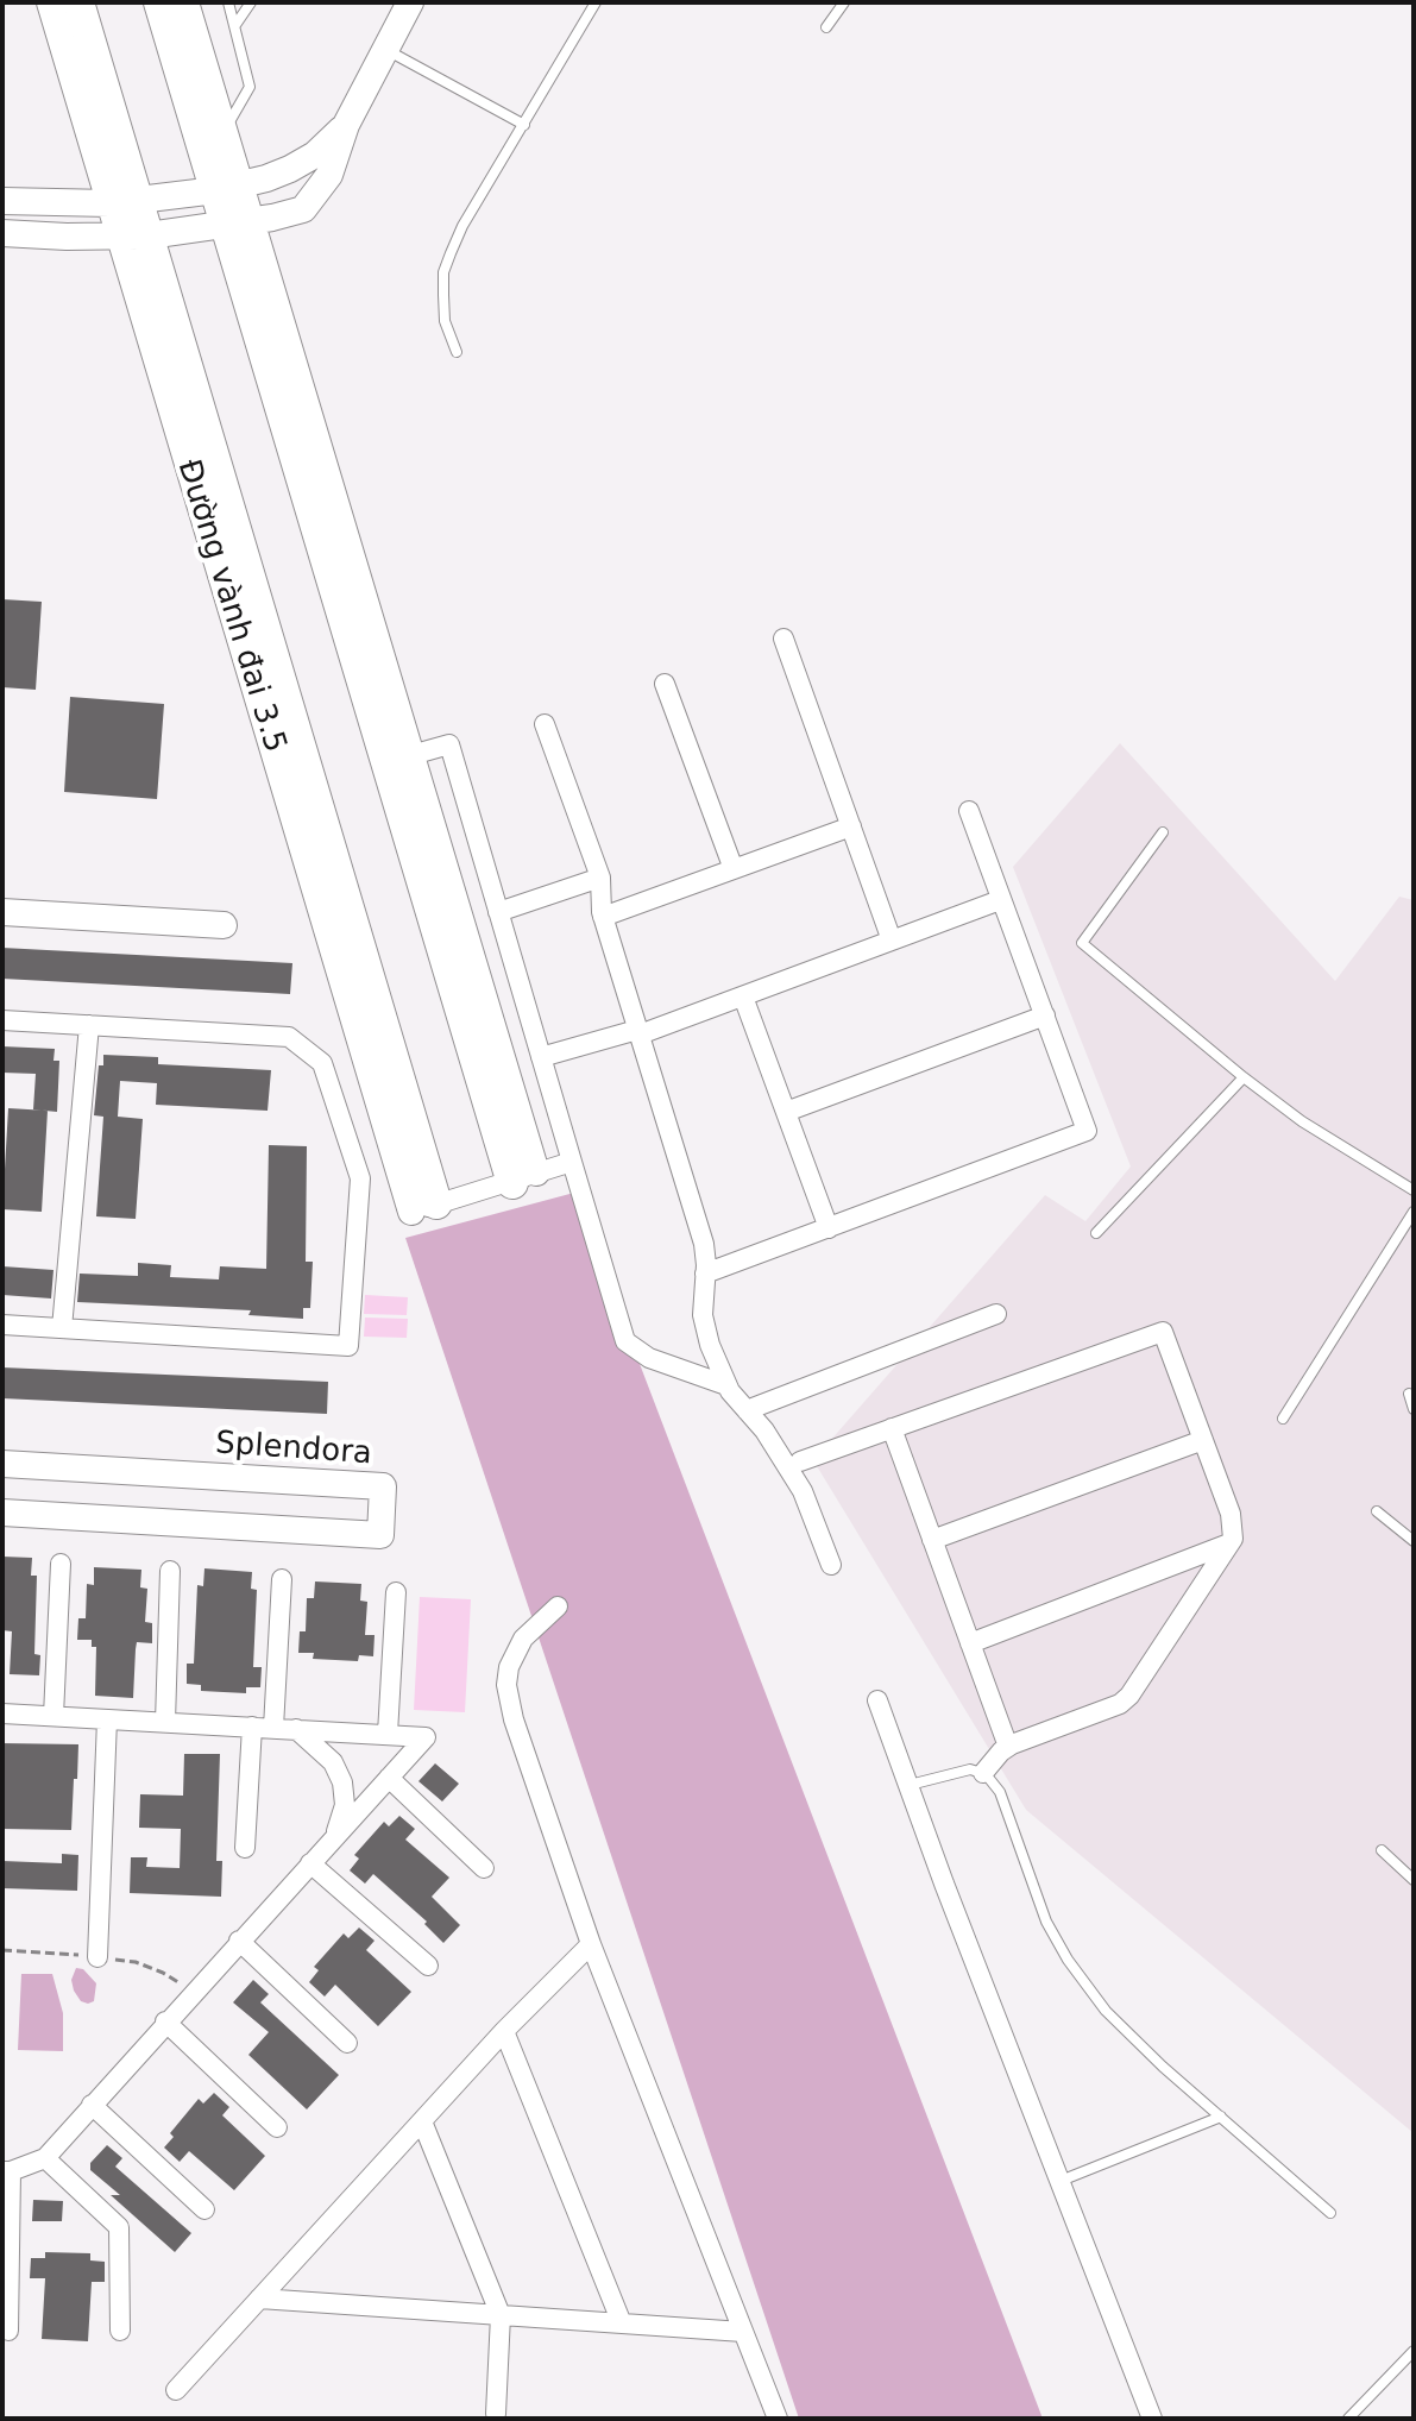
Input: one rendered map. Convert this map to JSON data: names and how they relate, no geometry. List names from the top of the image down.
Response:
{
  "streets": {
    "main road": ["Đường vành đai 3.5"],
    "street": ["Splendora"]
  }
}
